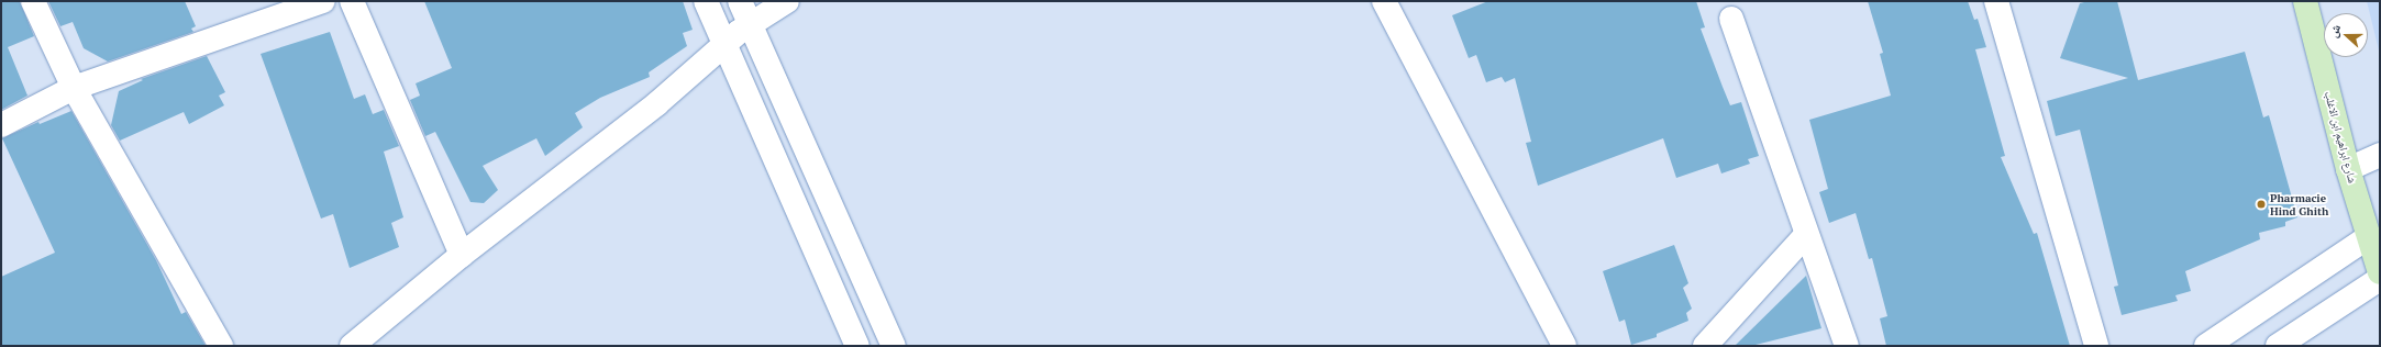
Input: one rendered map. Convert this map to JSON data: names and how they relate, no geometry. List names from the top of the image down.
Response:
{
  "streets": {
    "main road": ["شارع ابراهيم ابن الاغلب"]
  },
  "places": ["Pharmacie Hind Ghith"],
  "north": "left"
}
